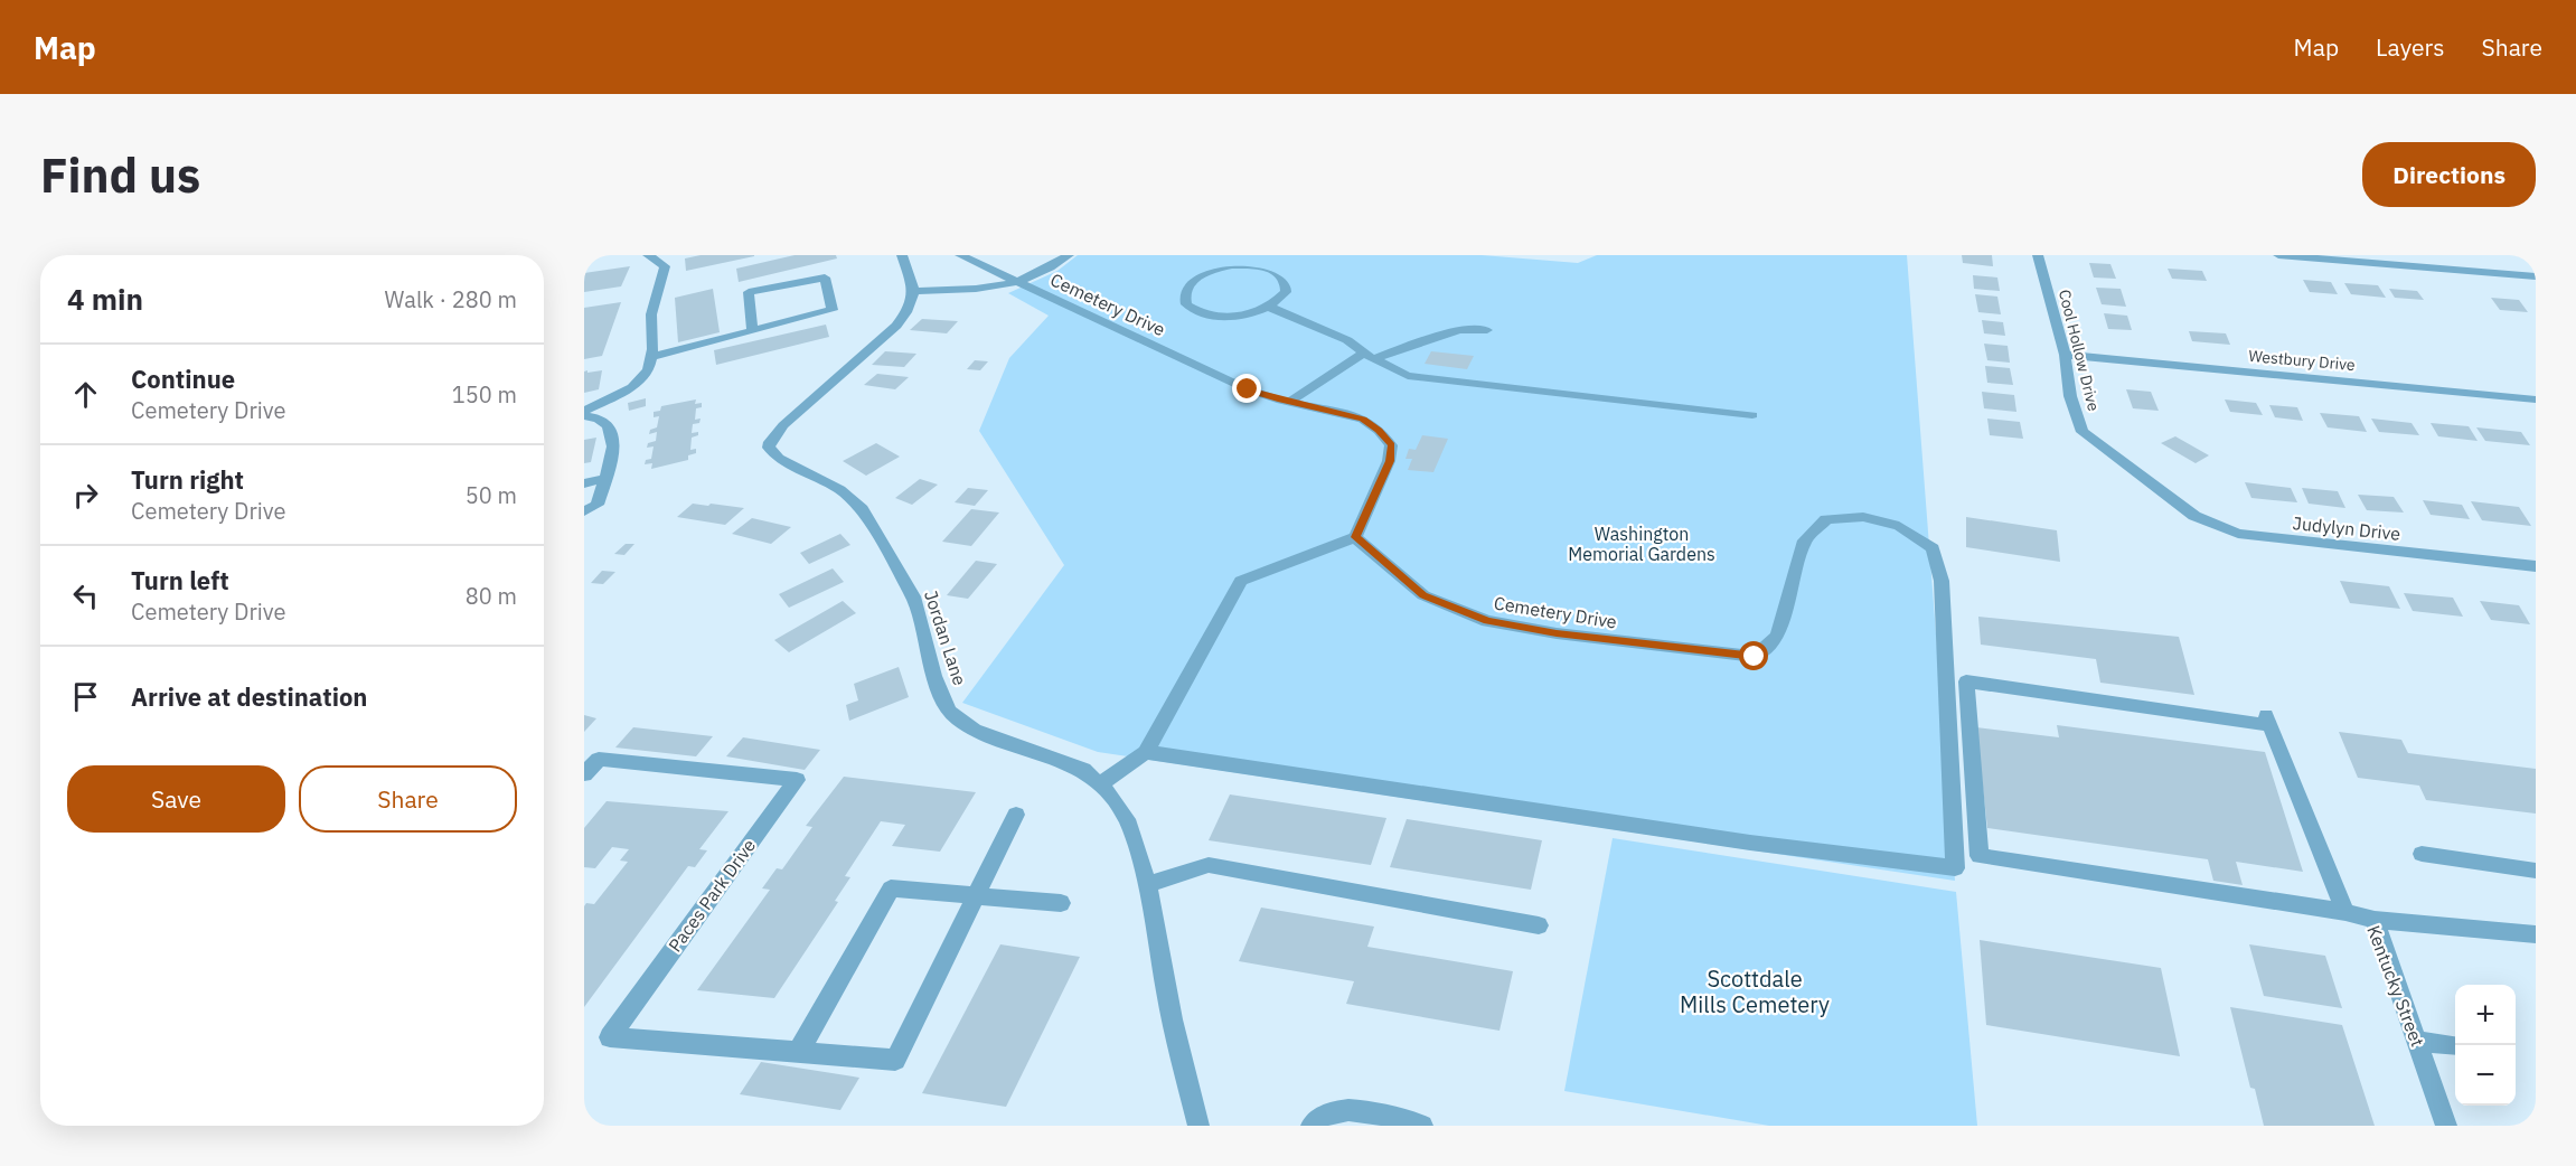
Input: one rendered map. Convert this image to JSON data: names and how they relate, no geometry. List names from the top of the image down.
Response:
{
  "streets": {
    "street": [
      "Cemetery Drive",
      "Cool Hollow Drive",
      "Westbury Drive",
      "Judylyn Drive",
      "Jordan Lane",
      "Paces Park Drive",
      "Kentucky Street"
    ]
  },
  "crossings": [
    ["Cool Hollow Drive", "Westbury Drive"],
    ["Cool Hollow Drive", "Judylyn Drive"]
  ],
  "parks": ["Washington Memorial Gardens", "Scottdale Mills Cemetery"],
  "page": {
    "header": "Map",
    "nav": ["Map", "Layers", "Share"],
    "buttons": [
      "Directions",
      ["Save", "Share"]
    ],
    "title": "Find us",
    "heading": ["4 min", "Walk · 280 m"],
    "list": [
      ["Continue", "Cemetery Drive", "150 m"],
      ["Turn right", "Cemetery Drive", "50 m"],
      ["Turn left", "Cemetery Drive", "80 m"],
      "Arrive at destination"
    ],
    "map_buttons": ["+", "−"]
  }
}
